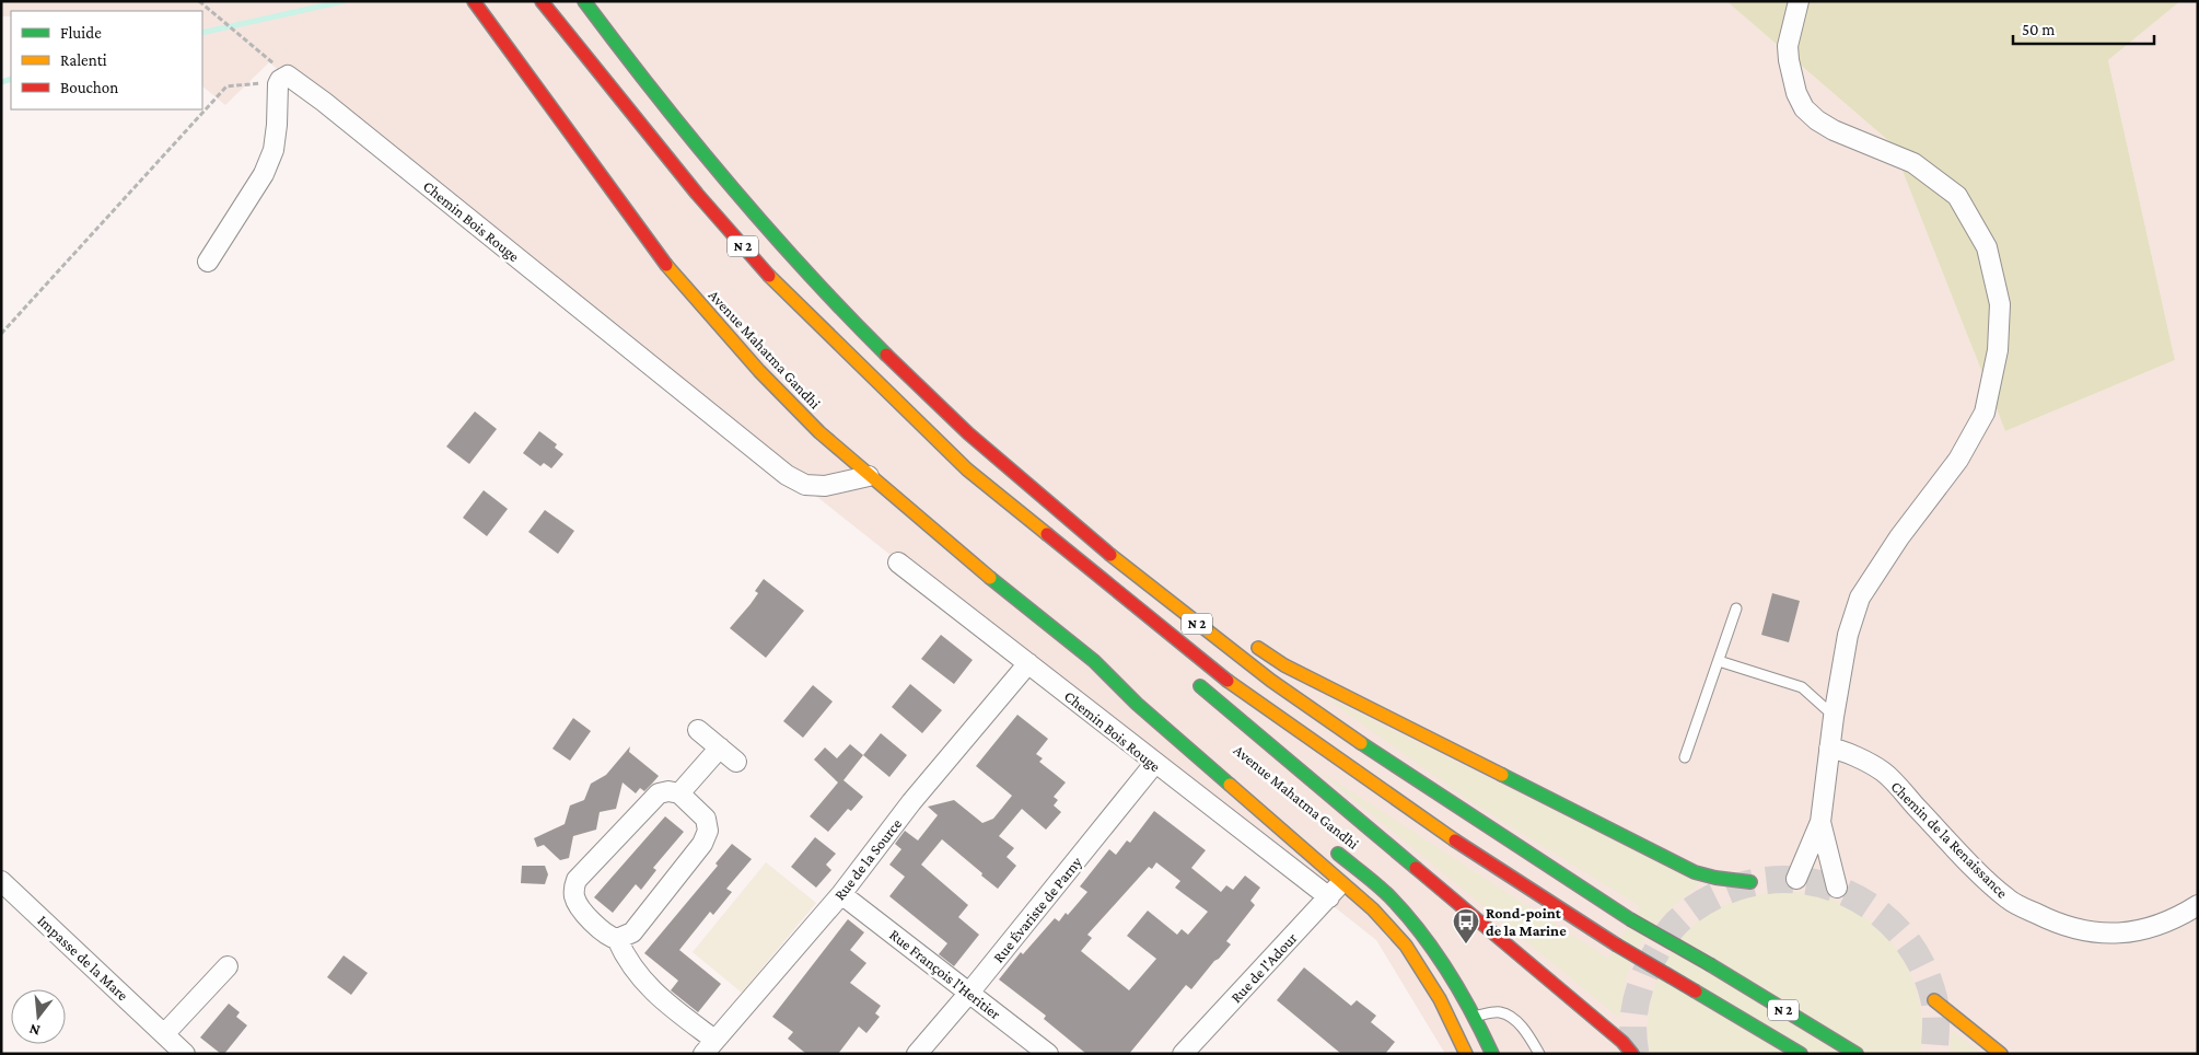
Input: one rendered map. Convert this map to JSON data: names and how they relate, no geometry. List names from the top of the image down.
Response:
{
  "streets": {
    "main road": ["N 2", "Avenue Mahatma Gandhi"],
    "street": [
      "Chemin Bois Rouge",
      "Chemin de la Renaissance",
      "Rue de la Source",
      "Rue Évariste de Parny",
      "Impasse de la Mare",
      "Rue de l'Adour",
      "Rue François l'Heritier"
    ]
  },
  "crossings": [
    ["Chemin Bois Rouge", "Avenue Mahatma Gandhi"],
    ["Chemin Bois Rouge", "Rue de la Source"],
    ["Chemin Bois Rouge", "Rue Évariste de Parny"],
    ["Chemin Bois Rouge", "Rue de l'Adour"],
    ["Avenue Mahatma Gandhi", "Rue de l'Adour"],
    ["Rue de la Source", "Rue François l'Heritier"],
    ["Rue Évariste de Parny", "Rue François l'Heritier"]
  ],
  "places": {
    "bus stop": ["Rond-point de la Marine"]
  },
  "legend": ["Fluide", "Ralenti", "Bouchon"],
  "scale_bar": "50 m",
  "north": "bottom"
}
